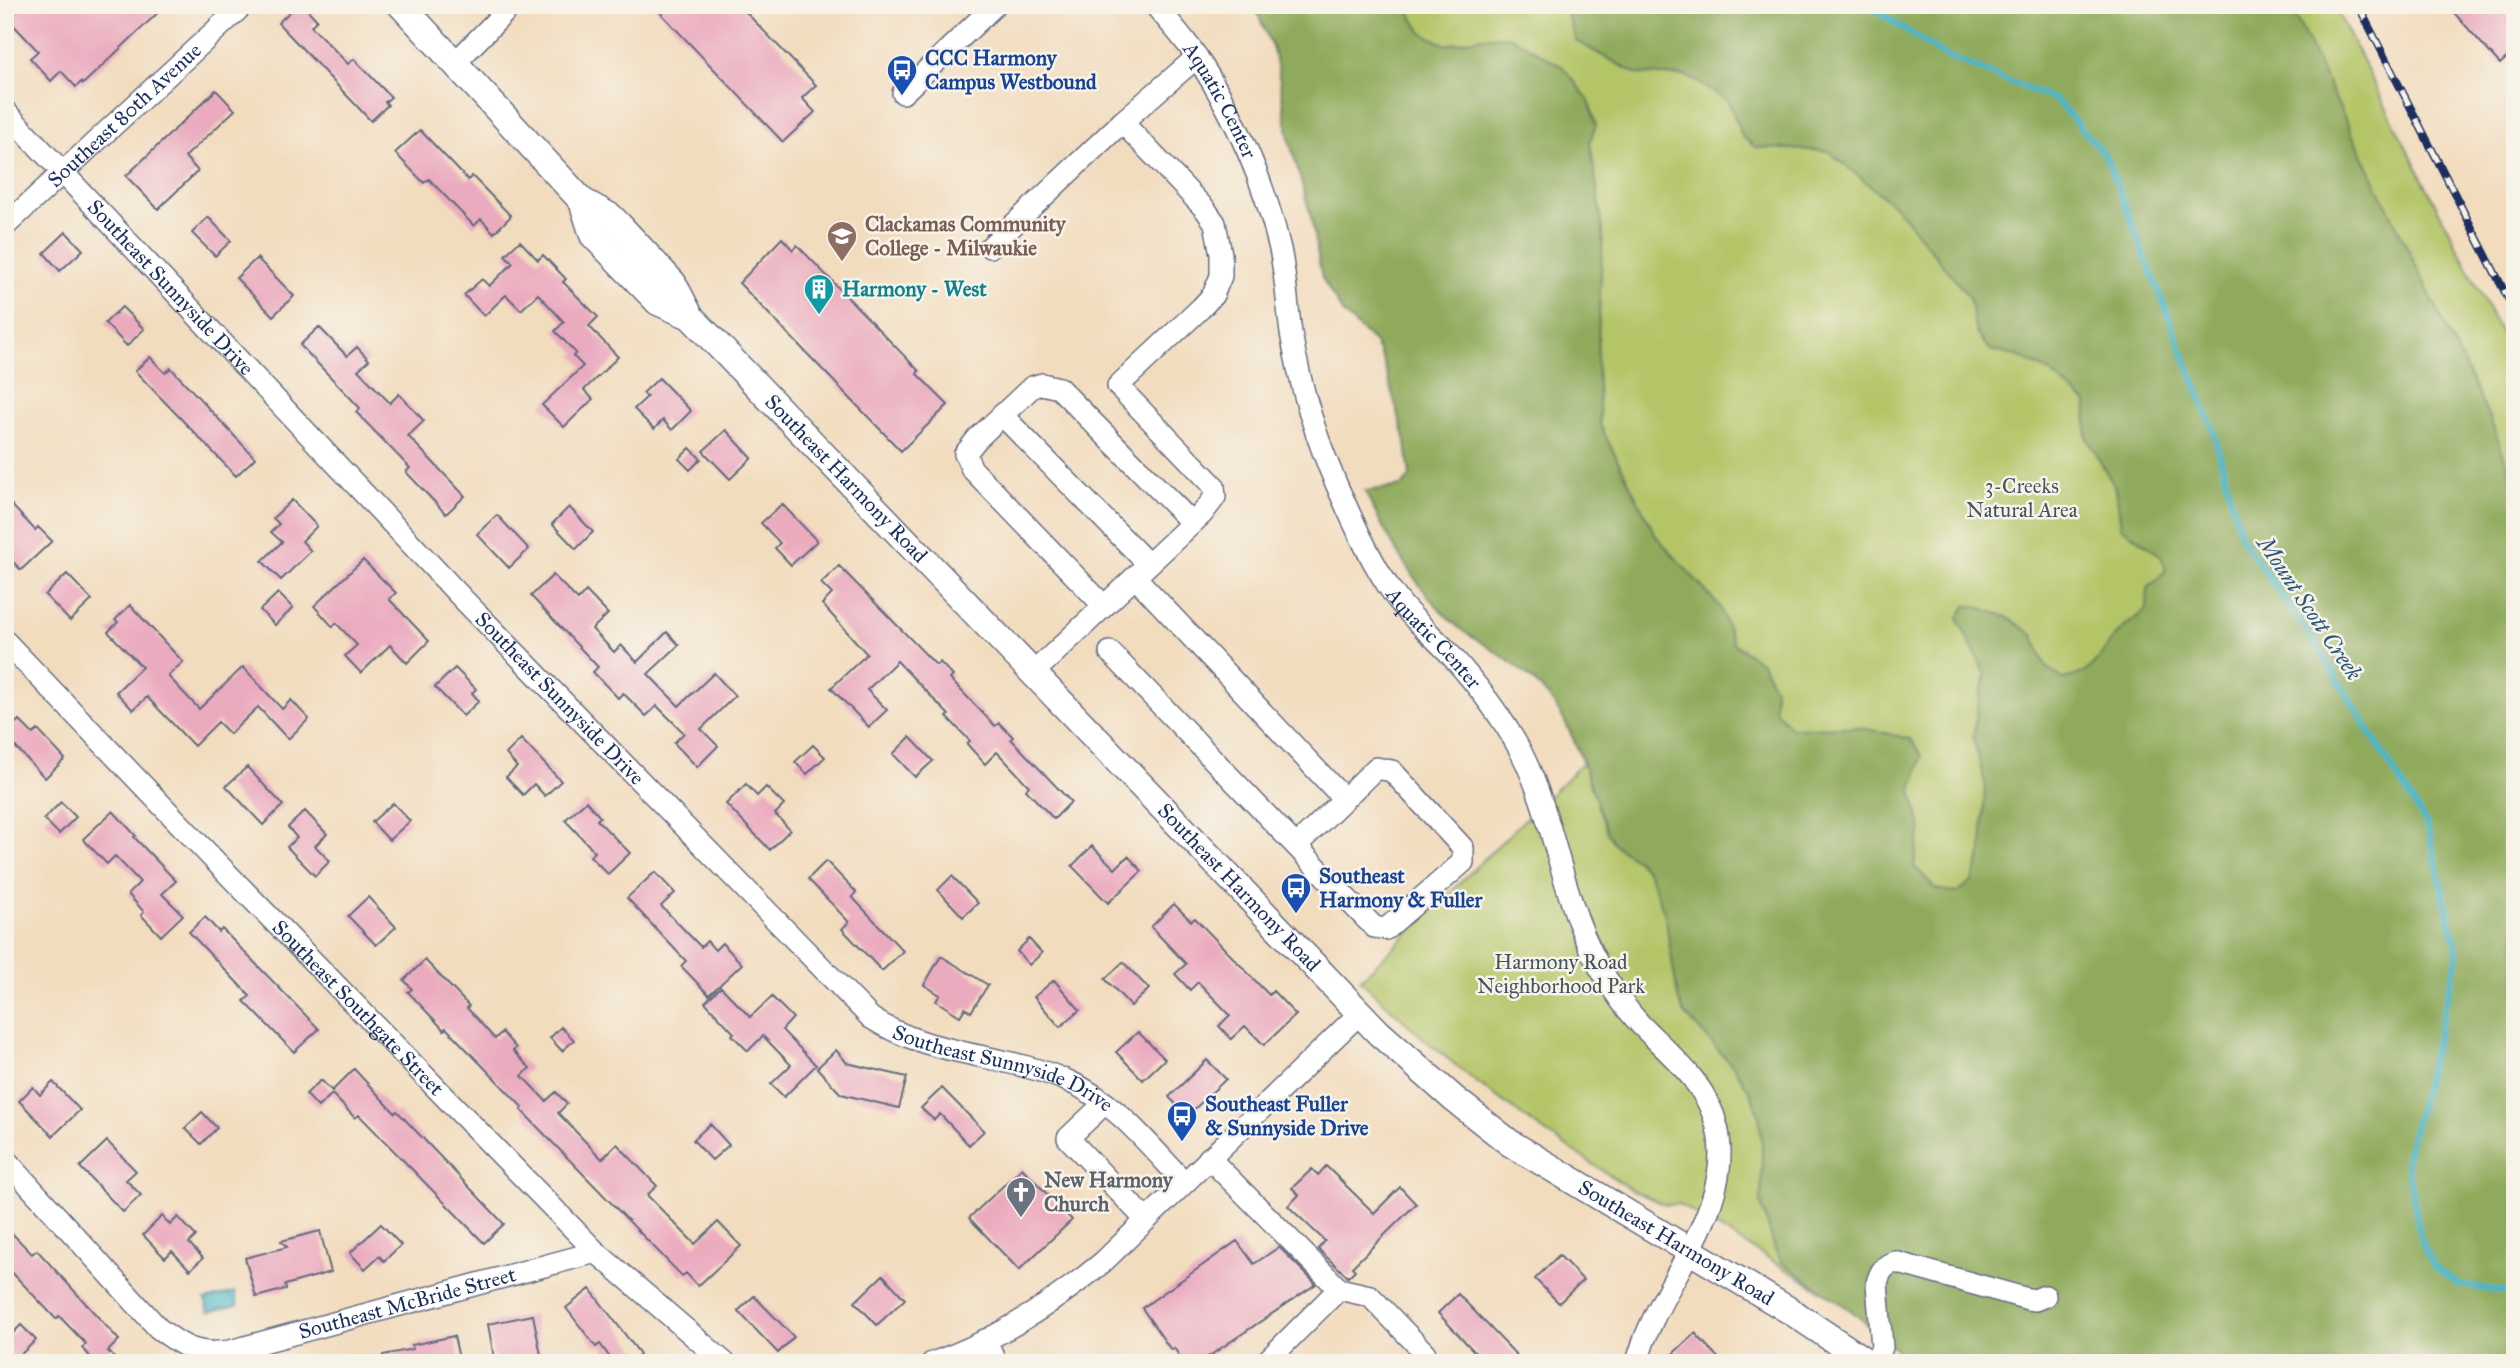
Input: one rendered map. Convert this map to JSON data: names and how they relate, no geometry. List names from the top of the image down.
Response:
{
  "streets": {
    "main road": ["Southeast Harmony Road"],
    "street": [
      "Aquatic Center",
      "Southeast 80th Avenue",
      "Southeast Sunnyside Drive",
      "Southeast Southgate Street",
      "Southeast McBride Street"
    ]
  },
  "crossings": [
    ["Aquatic Center", "Southeast Harmony Road"],
    ["Southeast 80th Avenue", "Southeast Sunnyside Drive"],
    ["Southeast Southgate Street", "Southeast McBride Street"]
  ],
  "water": ["Mount Scott Creek"],
  "parks": ["3-Creeks Natural Area", "Harmony Road Neighborhood Park"],
  "places": {
    "bus stop": ["CCC Harmony Campus Westbound", "Southeast Harmony & Fuller", "Southeast Fuller & Sunnyside Drive"],
    "school or university": ["Clackamas Community College - Milwaukie"],
    "building": ["Harmony - West"],
    "church": ["New Harmony Church"]
  }
}
